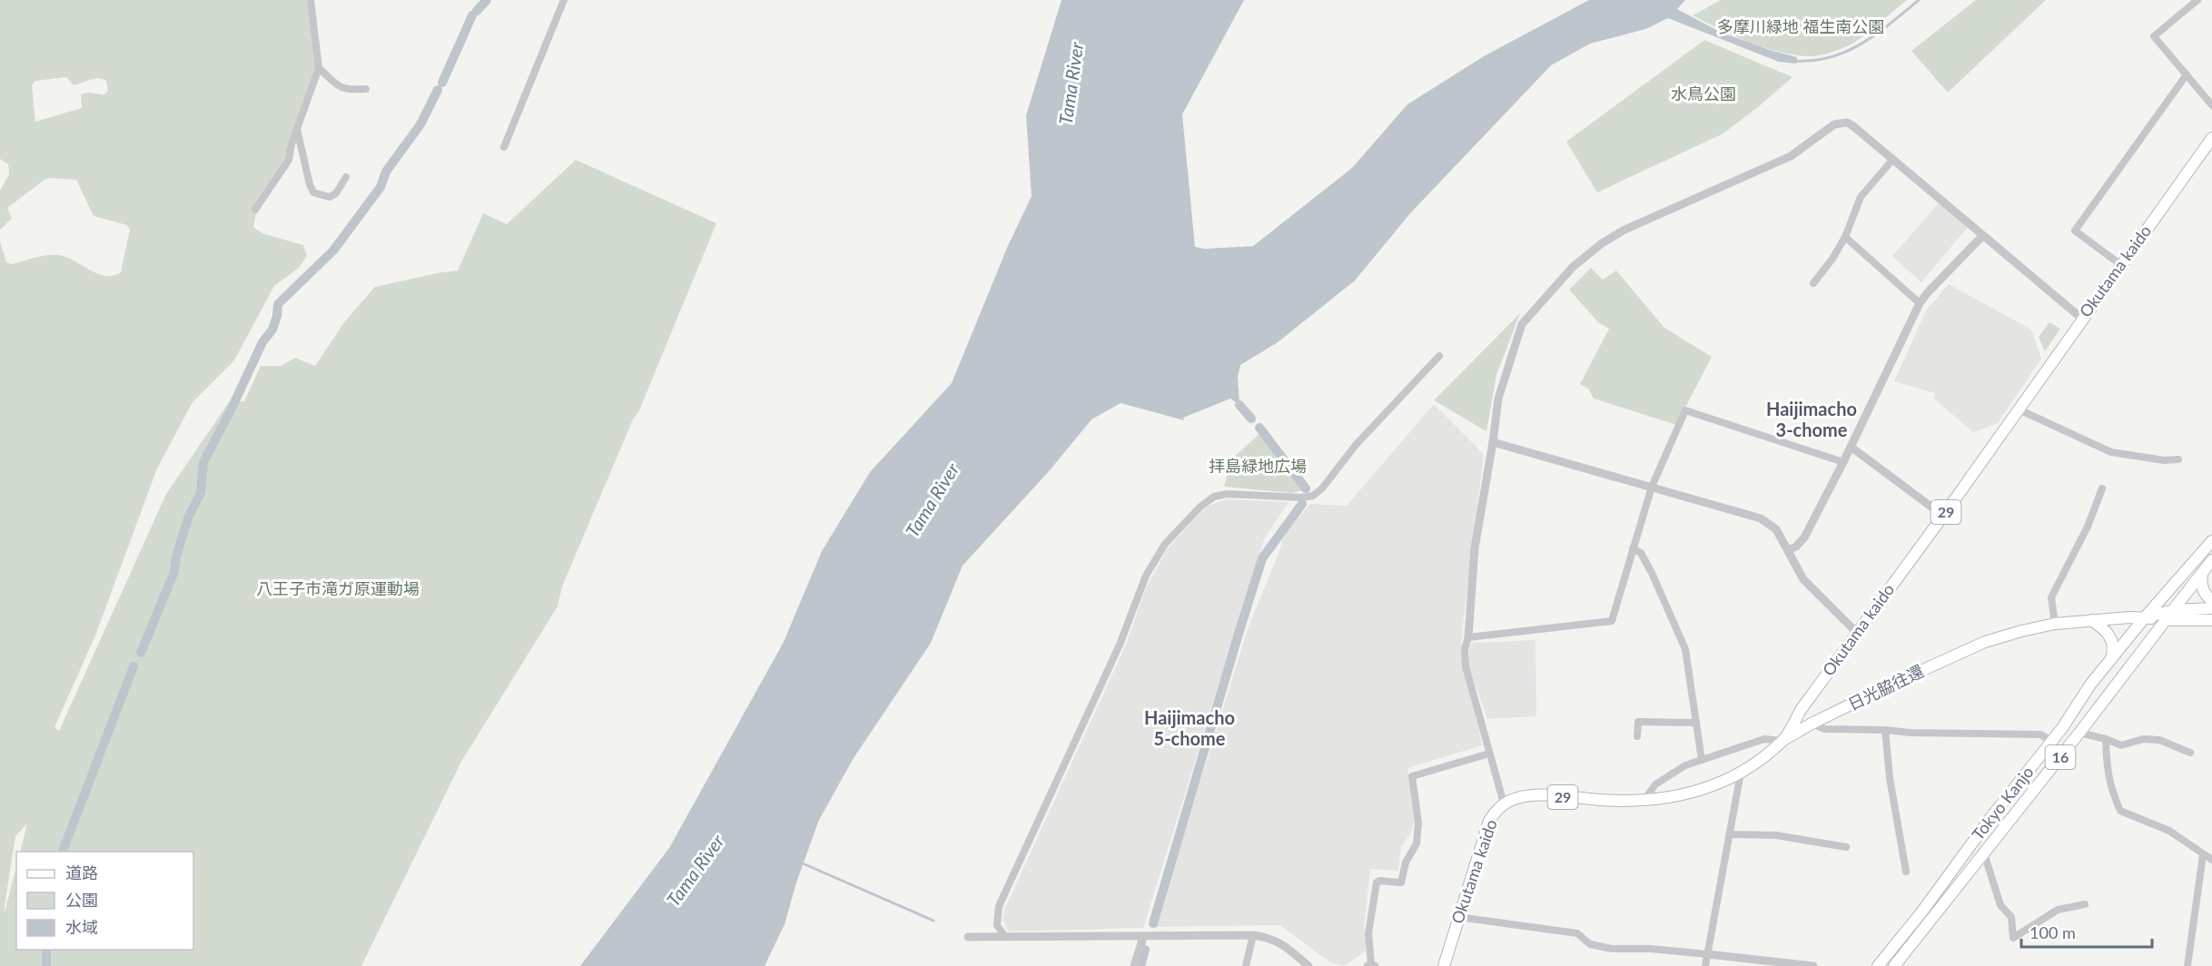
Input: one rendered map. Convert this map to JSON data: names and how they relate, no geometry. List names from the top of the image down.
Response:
{
  "streets": {
    "main road": [
      "Okutama kaido",
      "29",
      "日光脇往還",
      "16",
      "Tokyo Kanjo"
    ]
  },
  "crossings": [
    ["Okutama kaido", "日光脇往還"],
    ["29", "日光脇往還"],
    ["29", "Tokyo Kanjo"],
    ["日光脇往還", "Tokyo Kanjo"]
  ],
  "districts": ["Haijimacho 3-chome", "Haijimacho 5-chome"],
  "water": ["Tama River"],
  "parks": [
    "多摩川緑地 福生南公園",
    "水鳥公園",
    "拝島緑地広場",
    "八王子市滝ガ原運動場"
  ],
  "legend": ["道路", "公園", "水域"],
  "scale_bar": "100 m"
}
